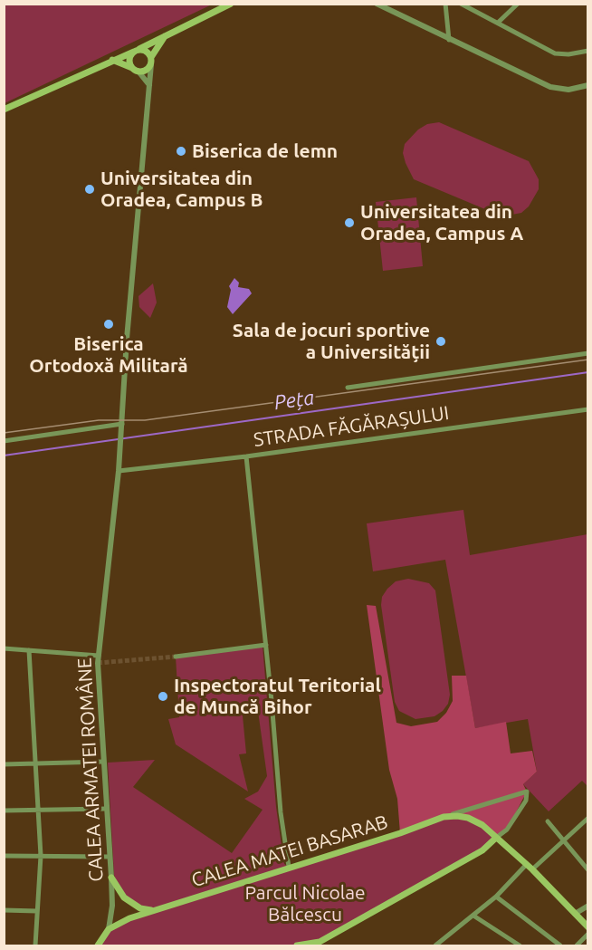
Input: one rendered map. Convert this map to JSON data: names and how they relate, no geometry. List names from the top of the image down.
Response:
{
  "streets": {
    "main road": ["CALEA MATEI BASARAB"],
    "street": ["STRADA FĂGĂRAȘULUI", "CALEA ARMATEI ROMÂNE"]
  },
  "crossings": [
    ["STRADA FĂGĂRAȘULUI", "CALEA ARMATEI ROMÂNE"],
    ["CALEA ARMATEI ROMÂNE", "CALEA MATEI BASARAB"]
  ],
  "water": ["Peța"],
  "parks": ["Parcul Nicolae Bălcescu"],
  "places": [
    "Biserica de lemn",
    "Universitatea din Oradea, Campus B",
    "Universitatea din Oradea, Campus A",
    "Biserica Ortodoxă Militară",
    "Sala de jocuri sportive a Universității",
    "Inspectoratul Teritorial de Muncă Bihor"
  ]
}
